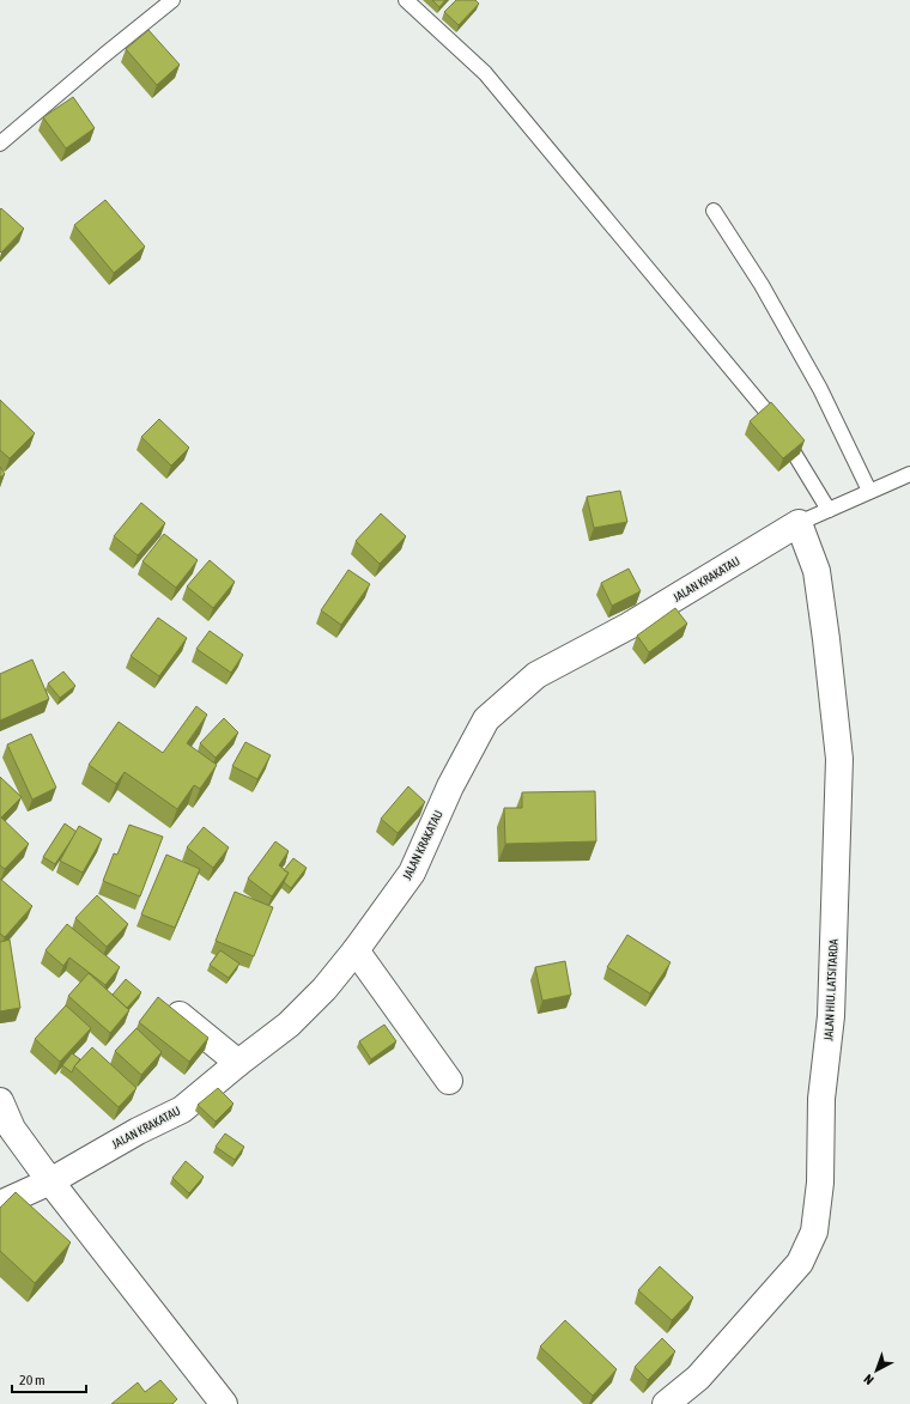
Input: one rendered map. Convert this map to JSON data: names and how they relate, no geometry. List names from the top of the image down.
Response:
{
  "streets": {
    "street": ["JALAN KRAKATAU", "JALAN HIU. LATSITARDA"]
  },
  "crossings": [
    ["JALAN KRAKATAU", "JALAN HIU. LATSITARDA"]
  ],
  "scale_bar": "20 m",
  "north": "bottom left"
}
